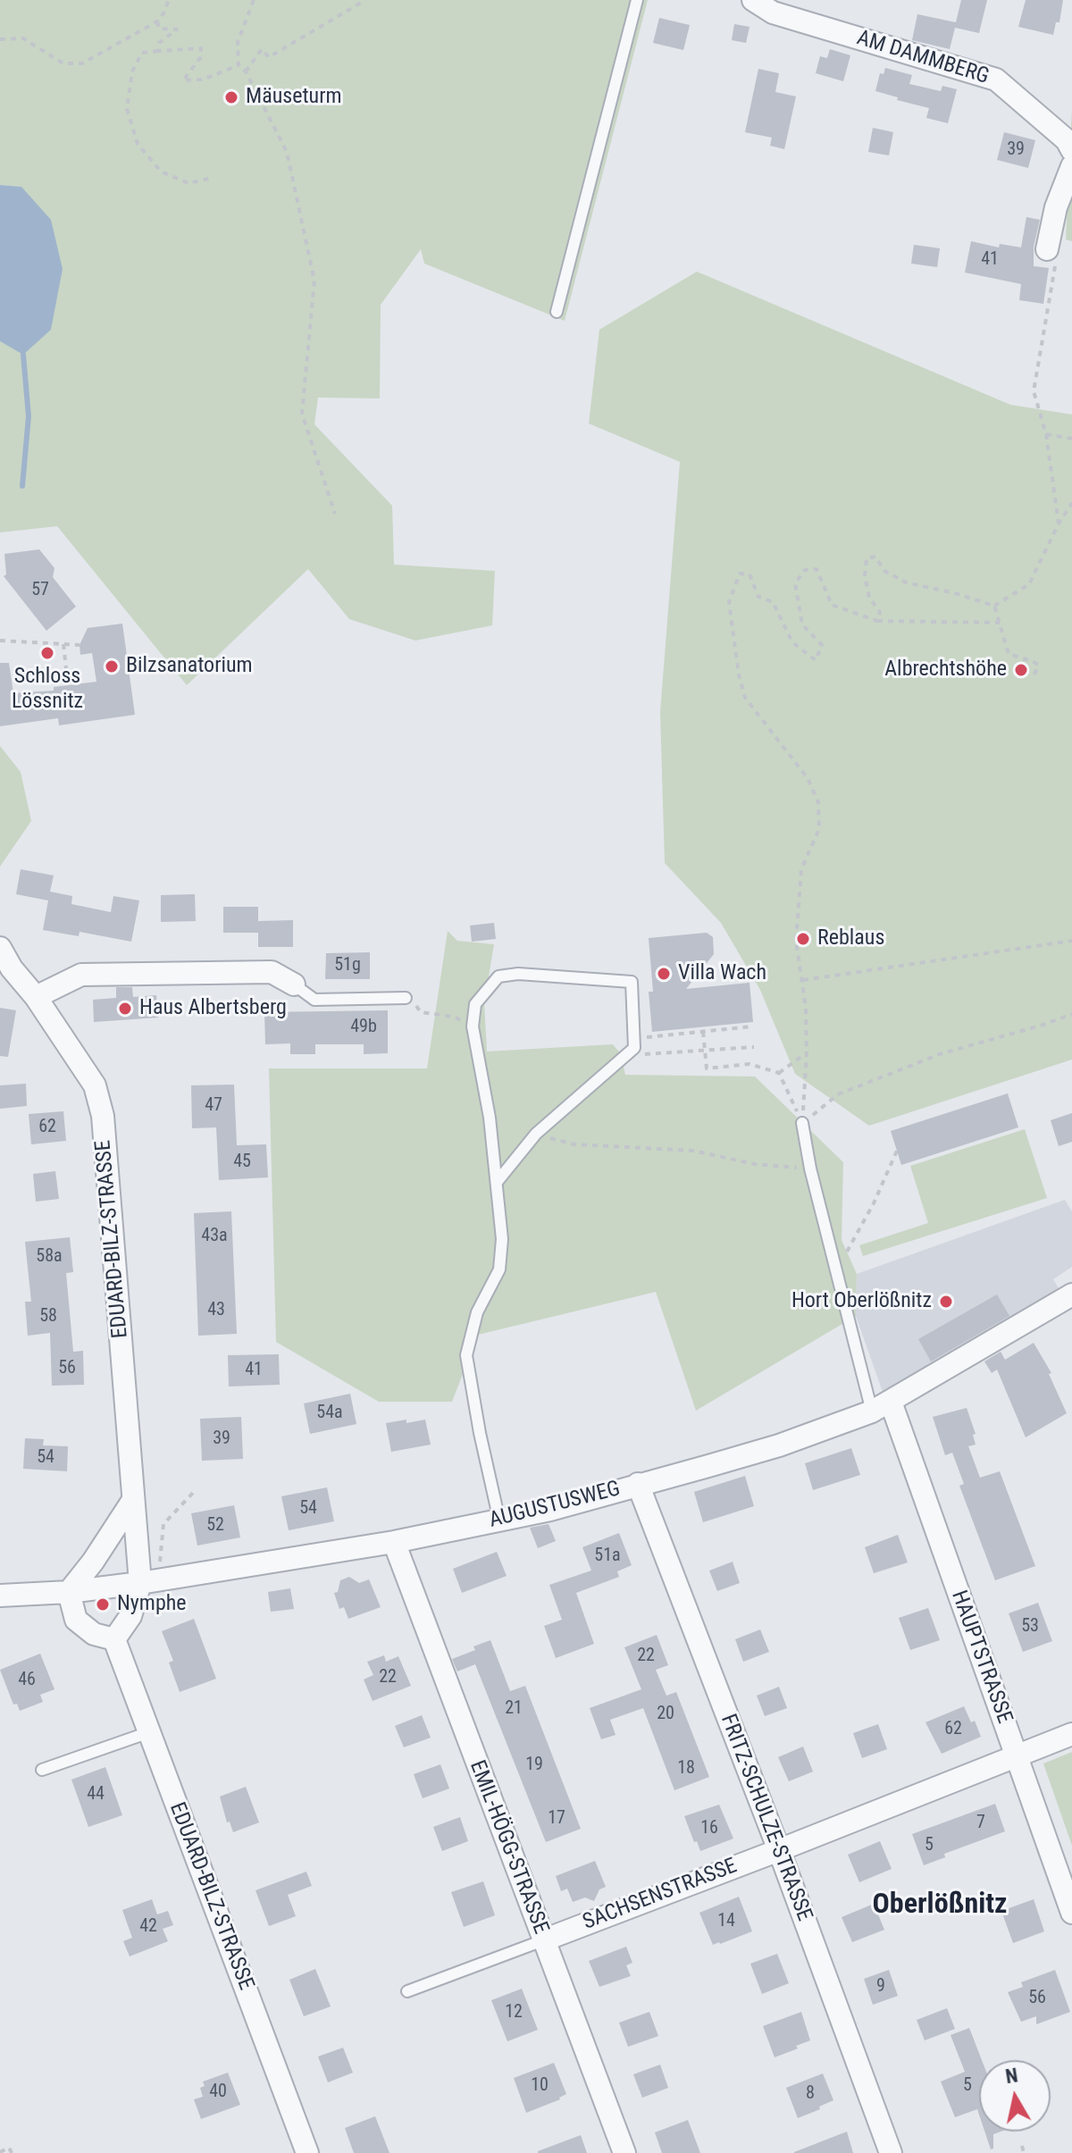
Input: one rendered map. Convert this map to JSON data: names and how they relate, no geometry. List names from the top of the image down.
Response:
{
  "streets": {
    "street": [
      "AM DAMMBERG",
      "EDUARD-BILZ-STRASSE",
      "AUGUSTUSWEG",
      "HAUPTSTRASSE",
      "FRITZ-SCHULZE-STRASSE",
      "EMIL-HÖGG-STRASSE",
      "SACHSENSTRASSE"
    ]
  },
  "crossings": [
    ["EDUARD-BILZ-STRASSE", "AUGUSTUSWEG"],
    ["AUGUSTUSWEG", "HAUPTSTRASSE"],
    ["AUGUSTUSWEG", "FRITZ-SCHULZE-STRASSE"],
    ["AUGUSTUSWEG", "EMIL-HÖGG-STRASSE"],
    ["HAUPTSTRASSE", "SACHSENSTRASSE"],
    ["FRITZ-SCHULZE-STRASSE", "SACHSENSTRASSE"],
    ["EMIL-HÖGG-STRASSE", "SACHSENSTRASSE"]
  ],
  "districts": ["Oberlößnitz"],
  "places": [
    "Mäuseturm",
    "Schloss Lössnitz",
    "Bilzsanatorium",
    "Albrechtshöhe",
    "Reblaus",
    "Villa Wach",
    "Haus Albertsberg",
    "Hort Oberlößnitz",
    "Nymphe"
  ],
  "house_numbers": [
    "39",
    "41",
    "57",
    "51g",
    "49b",
    "47",
    "62",
    "45",
    "43a",
    "58a",
    "43",
    "58",
    "56",
    "41",
    "54a",
    "39",
    "54",
    "54",
    "52",
    "51a",
    "53",
    "22",
    "22",
    "46",
    "21",
    "20",
    "62",
    "19",
    "18",
    "44",
    "17",
    "7",
    "16",
    "5",
    "14",
    "42",
    "9",
    "56",
    "12",
    "10",
    "5",
    "40",
    "8"
  ],
  "north": "top"
}
